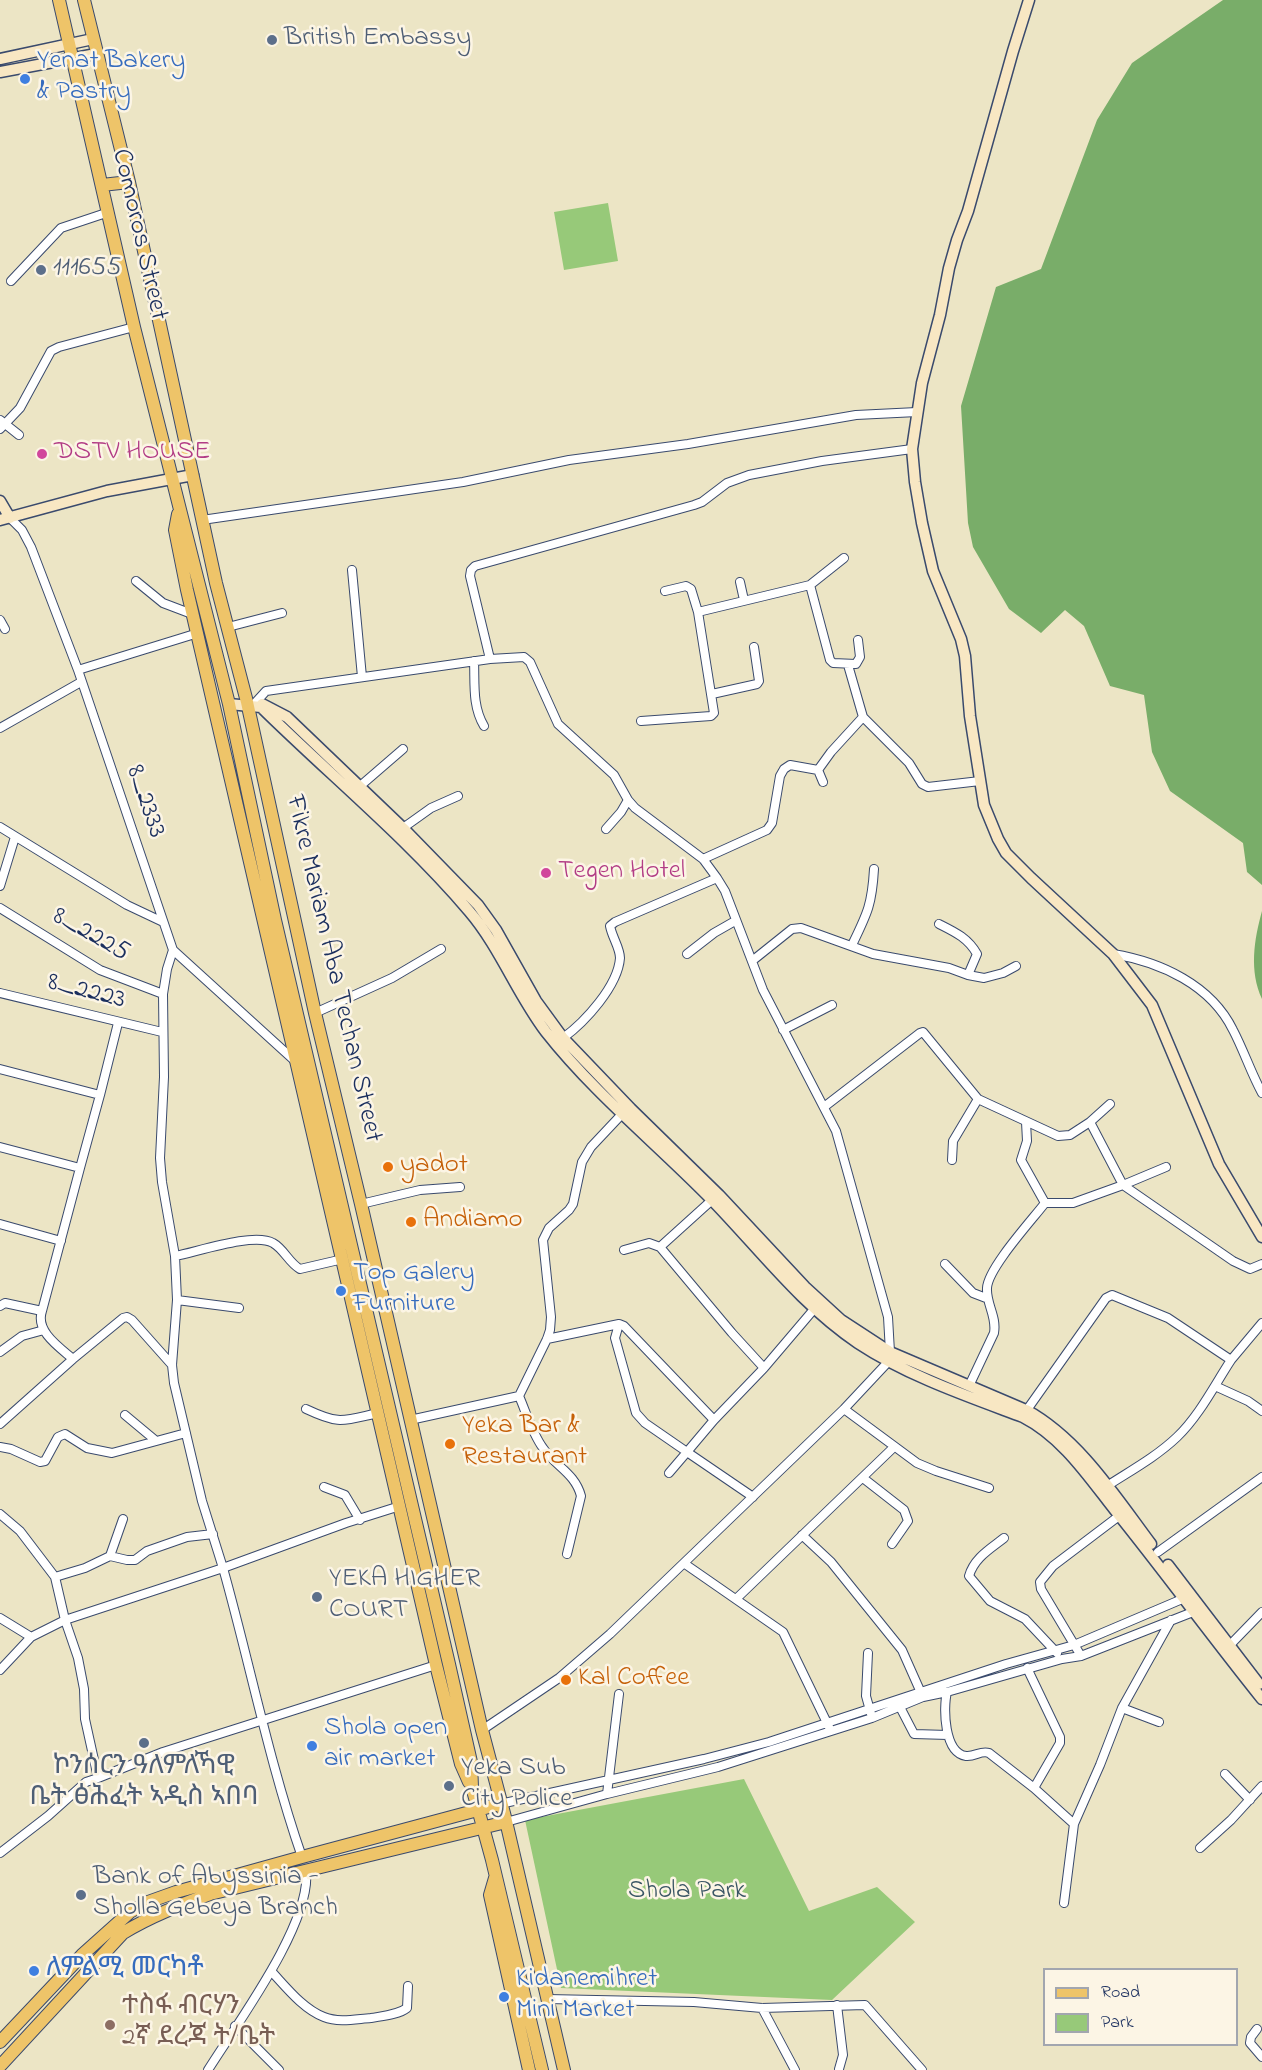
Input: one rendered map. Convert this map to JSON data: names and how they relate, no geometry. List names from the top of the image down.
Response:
{
  "streets": {
    "main road": ["Comoros Street", "Fikre Mariam Aba Techan Street"],
    "street": ["8_2333", "8_2225", "8_2223"]
  },
  "crossings": [
    ["Comoros Street", "Fikre Mariam Aba Techan Street"]
  ],
  "parks": ["Shola Park"],
  "places": [
    "British Embassy",
    "Yenat Bakery & Pastry",
    "111655",
    "DSTV HOUSE",
    "Tegen Hotel",
    "yadot",
    "Andiamo",
    "Top Galery Furniture",
    "Yeka Bar & Restaurant",
    "YEKA HIGHER COURT",
    "Kal Coffee",
    "ኮንሰርን ዓለምለኻዊ ቤት ፅሕፈት ኣዲስ ኣበባ",
    "Shola open air market",
    "Yeka Sub City Police",
    "Bank of Abyssinia - Sholla Gebeya Branch",
    "ለምልሚ መርካቶ",
    "Kidanemihret Mini Market",
    "ተስፋ ብርሃን 2ኛ ደረጃ ት/ቤት"
  ],
  "legend": ["Road", "Park"]
}
